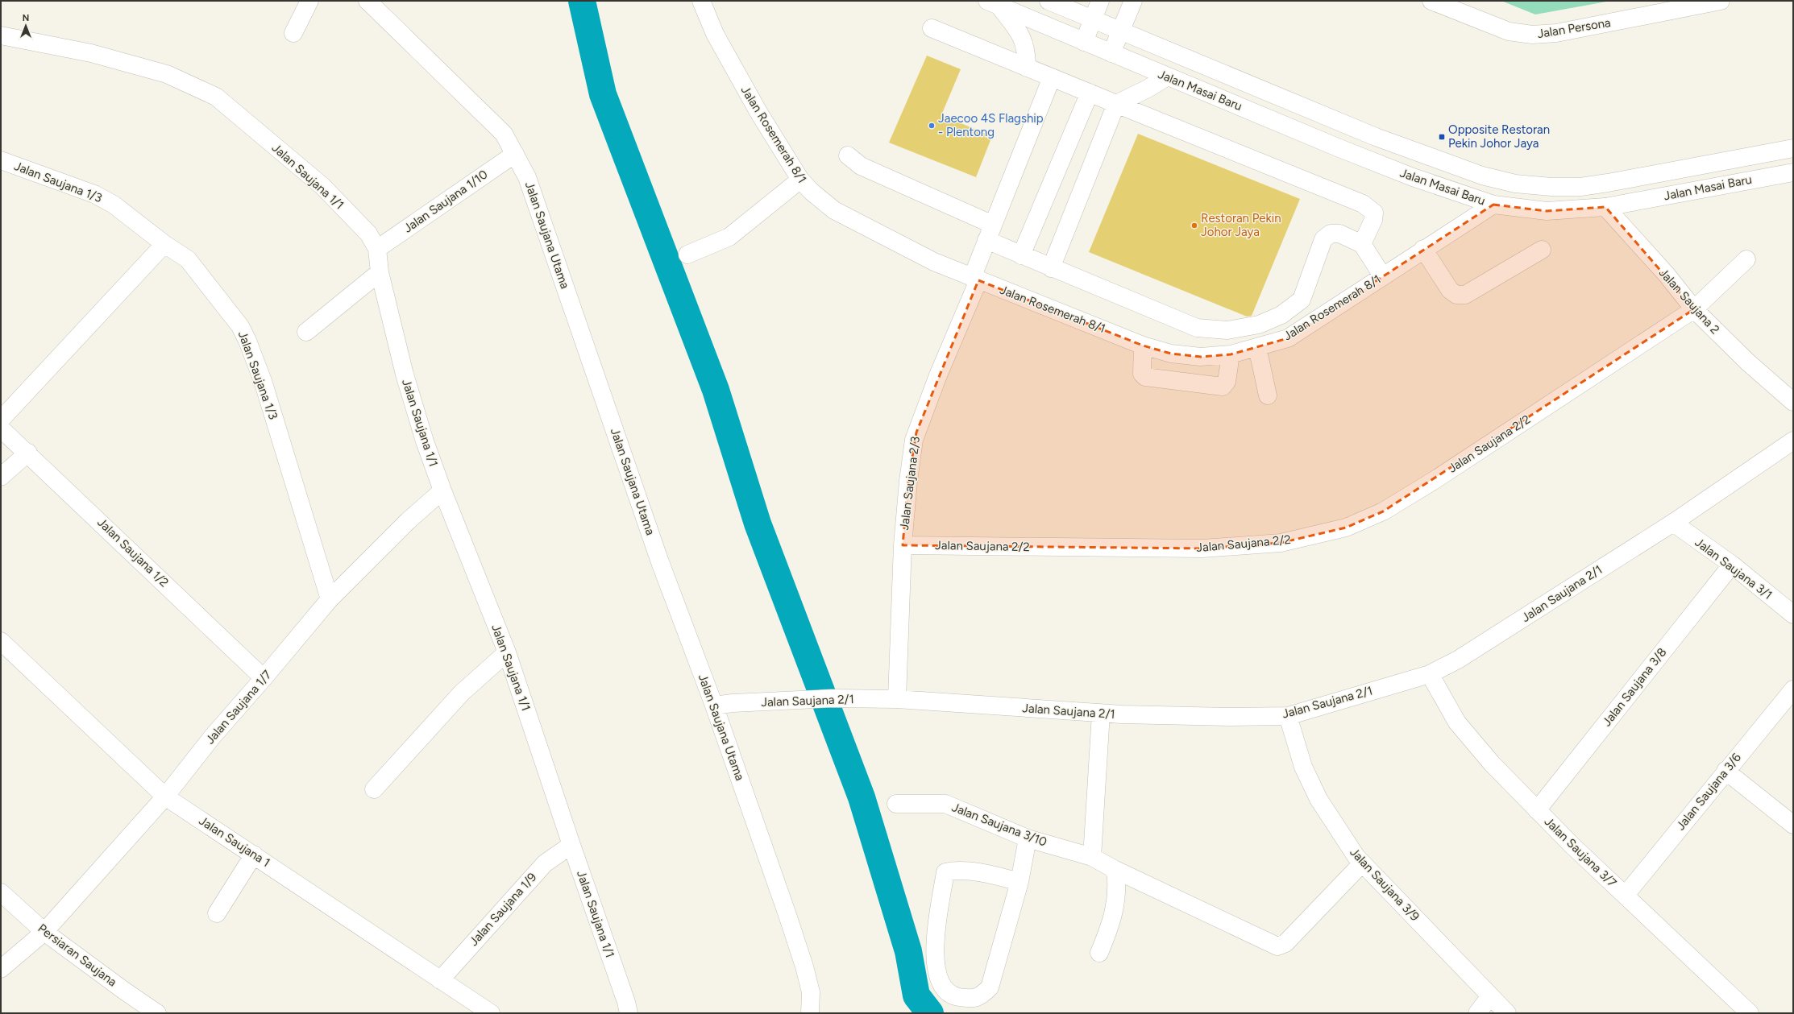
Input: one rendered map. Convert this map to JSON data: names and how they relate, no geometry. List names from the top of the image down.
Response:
{
  "streets": {
    "street": [
      "Jalan Persona",
      "Jalan Masai Baru",
      "Jalan Rosemerah 8/1",
      "Jalan Saujana 1/1",
      "Jalan Saujana 1/3",
      "Jalan Saujana 1/10",
      "Jalan Saujana Utama",
      "Jalan Saujana 2",
      "Jalan Saujana 2/2",
      "Jalan Saujana 2/3",
      "Jalan Saujana 1/2",
      "Jalan Saujana 3/1",
      "Jalan Saujana 2/1",
      "Jalan Saujana 3/8",
      "Jalan Saujana 1/7",
      "Jalan Saujana 3/6",
      "Jalan Saujana 3/10",
      "Jalan Saujana 1",
      "Jalan Saujana 3/7",
      "Jalan Saujana 3/9",
      "Jalan Saujana 1/9",
      "Persiaran Saujana"
    ]
  },
  "crossings": [
    ["Jalan Masai Baru", "Jalan Rosemerah 8/1"],
    ["Jalan Masai Baru", "Jalan Saujana 2"],
    ["Jalan Rosemerah 8/1", "Jalan Saujana 2/3"],
    ["Jalan Saujana 1/1", "Jalan Saujana 1/10"],
    ["Jalan Saujana 1/1", "Jalan Saujana 1/7"],
    ["Jalan Saujana 1/1", "Jalan Saujana 1/9"],
    ["Jalan Saujana 1/3", "Jalan Saujana 1/7"],
    ["Jalan Saujana 1/10", "Jalan Saujana Utama"],
    ["Jalan Saujana Utama", "Jalan Saujana 2/1"],
    ["Jalan Saujana 2", "Jalan Saujana 2/2"],
    ["Jalan Saujana 2/2", "Jalan Saujana 2/3"],
    ["Jalan Saujana 2/3", "Jalan Saujana 2/1"],
    ["Jalan Saujana 1/2", "Jalan Saujana 1/7"],
    ["Jalan Saujana 3/1", "Jalan Saujana 2/1"],
    ["Jalan Saujana 3/1", "Jalan Saujana 3/8"],
    ["Jalan Saujana 2/1", "Jalan Saujana 3/7"],
    ["Jalan Saujana 2/1", "Jalan Saujana 3/9"],
    ["Jalan Saujana 3/8", "Jalan Saujana 3/7"],
    ["Jalan Saujana 1/7", "Jalan Saujana 1"],
    ["Jalan Saujana 1/7", "Persiaran Saujana"],
    ["Jalan Saujana 3/6", "Jalan Saujana 3/7"],
    ["Jalan Saujana 3/10", "Jalan Saujana 3/9"],
    ["Jalan Saujana 1", "Jalan Saujana 1/9"]
  ],
  "places": {
    "other": ["Jaecoo 4S Flagship - Plentong", "Restoran Pekin Johor Jaya"],
    "transit": ["Opposite Restoran Pekin Johor Jaya"]
  },
  "north": "top"
}
